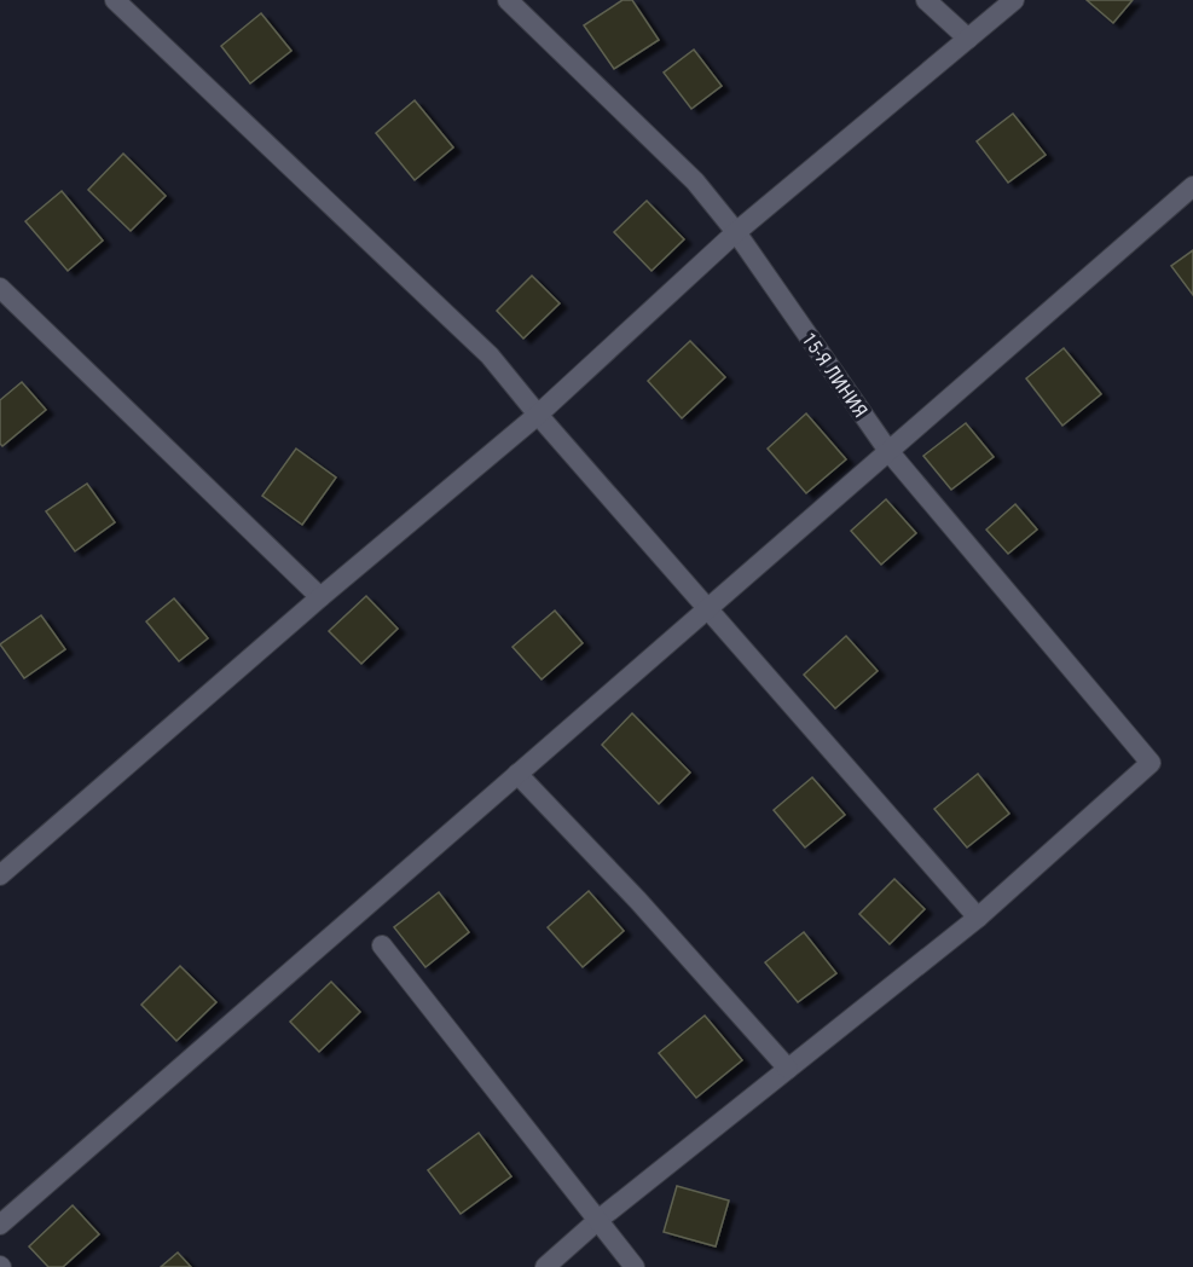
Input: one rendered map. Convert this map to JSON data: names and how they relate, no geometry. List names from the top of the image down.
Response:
{
  "streets": {
    "street": ["15-Я ЛИНИЯ"]
  }
}
